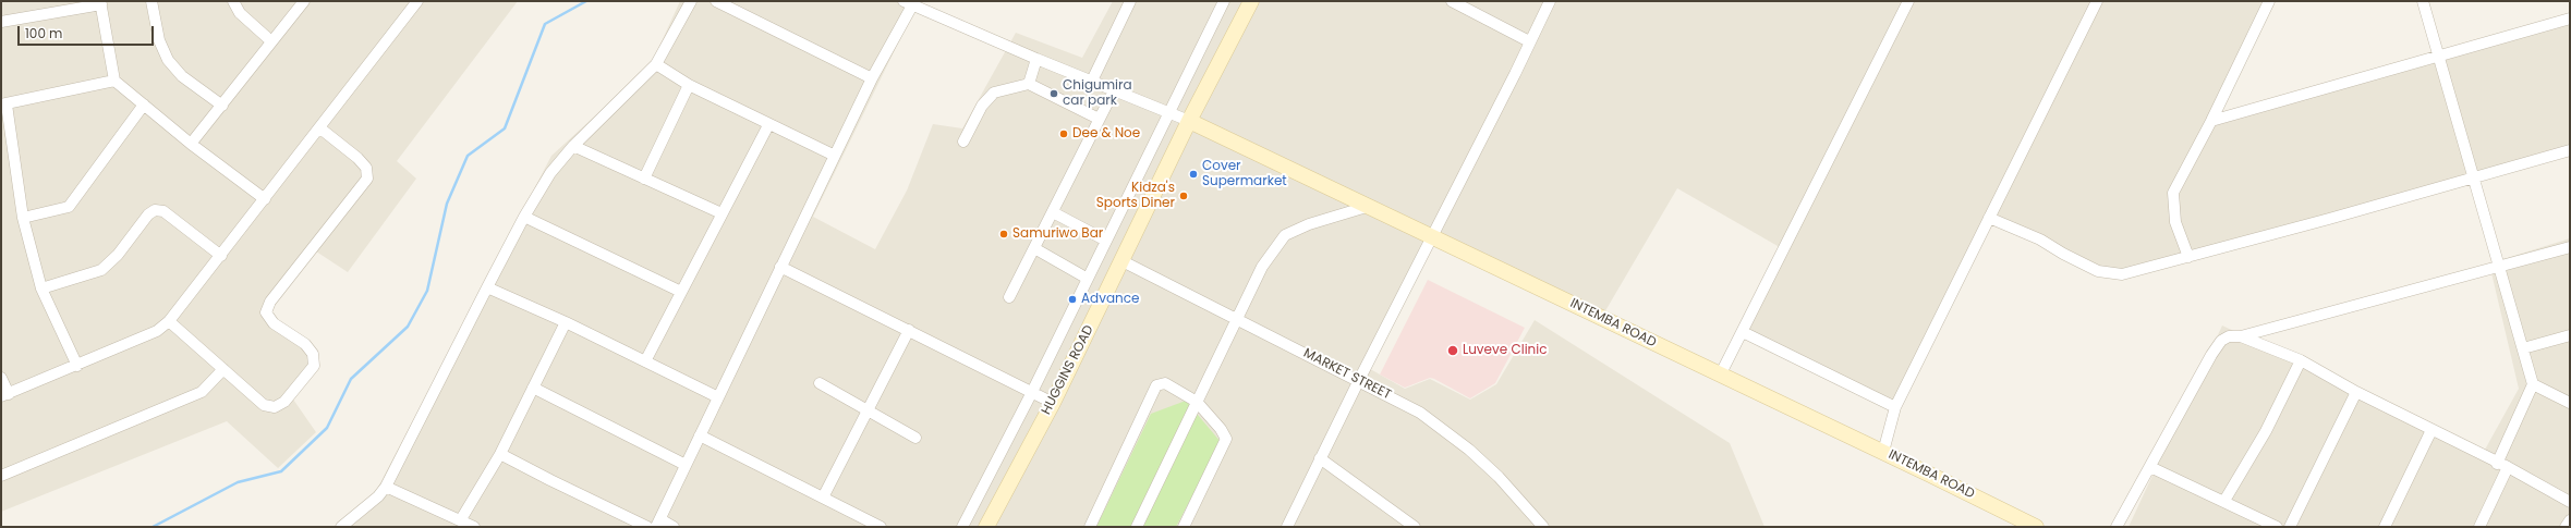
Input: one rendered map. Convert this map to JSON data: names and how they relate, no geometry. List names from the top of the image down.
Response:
{
  "streets": {
    "street": ["INTEMBA ROAD", "HUGGINS ROAD", "MARKET STREET"]
  },
  "crossings": [
    ["INTEMBA ROAD", "HUGGINS ROAD"],
    ["HUGGINS ROAD", "MARKET STREET"]
  ],
  "places": [
    "Chigumira car park",
    "Dee & Noe",
    "Cover Supermarket",
    "Kidza's Sports Diner",
    "Samuriwo Bar",
    "Advance",
    "Luveve Clinic"
  ],
  "scale_bar": "100 m"
}
